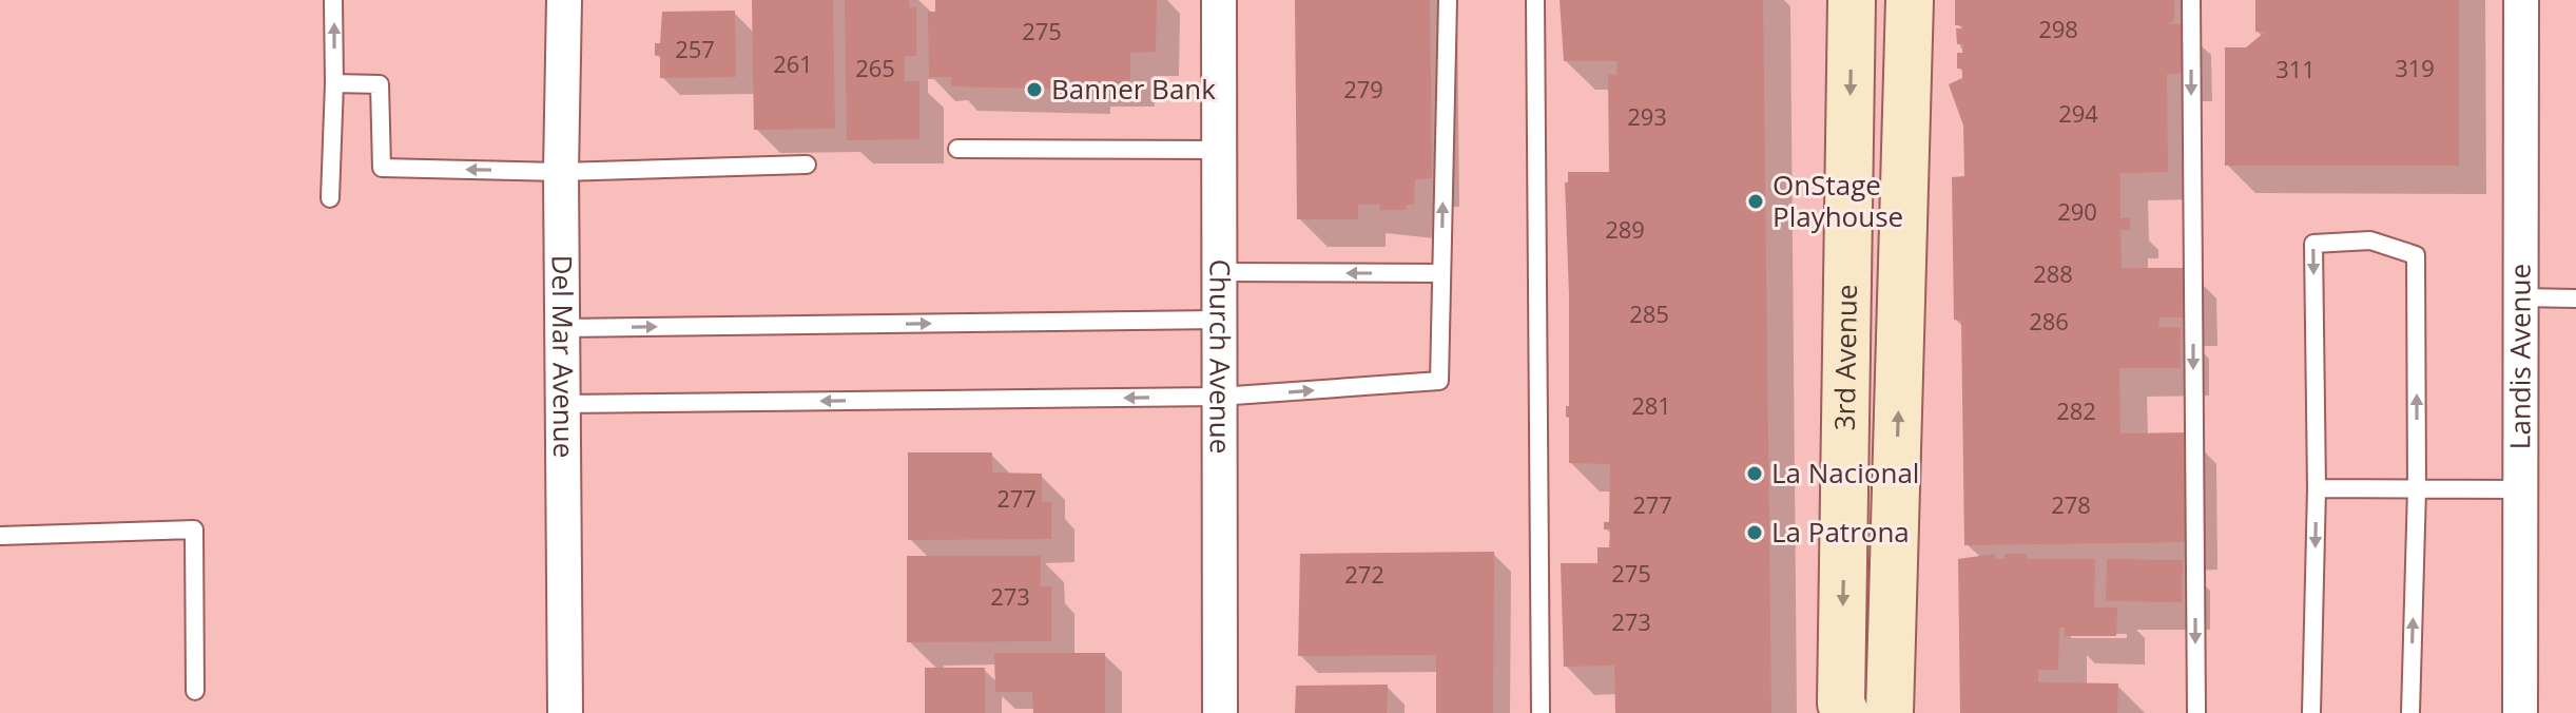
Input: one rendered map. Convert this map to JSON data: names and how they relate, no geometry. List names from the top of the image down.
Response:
{
  "streets": {
    "main road": ["3rd Avenue"],
    "street": ["Del Mar Avenue", "Church Avenue", "Landis Avenue"]
  },
  "places": [
    "Banner Bank",
    "OnStage Playhouse",
    "La Nacional",
    "La Patrona"
  ],
  "house_numbers": [
    "298",
    "275",
    "257",
    "261",
    "265",
    "319",
    "311",
    "279",
    "294",
    "293",
    "290",
    "289",
    "288",
    "285",
    "286",
    "281",
    "282",
    "277",
    "277",
    "278",
    "275",
    "272",
    "273",
    "273"
  ]
}
